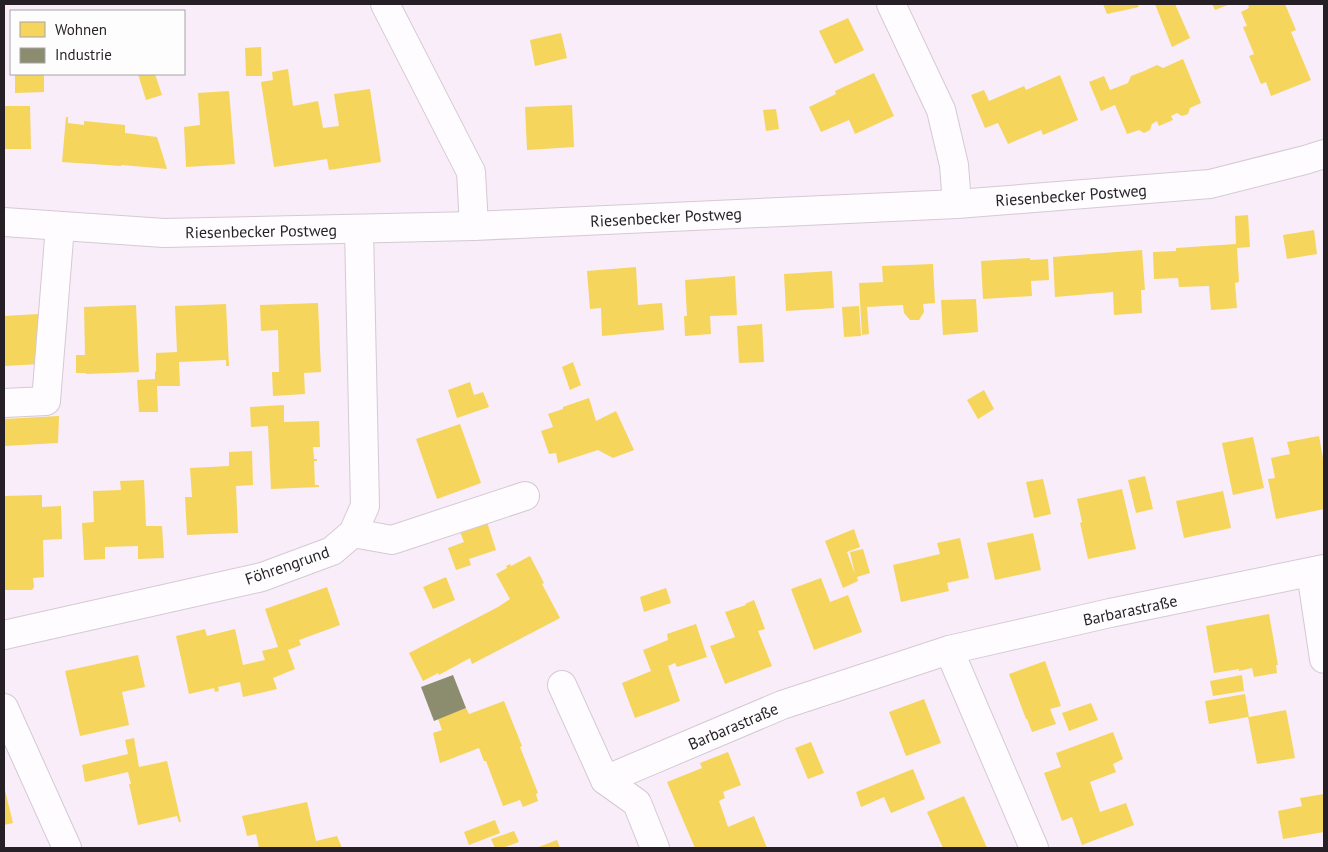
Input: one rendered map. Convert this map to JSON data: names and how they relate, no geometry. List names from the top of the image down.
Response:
{
  "streets": {
    "street": ["Riesenbecker Postweg", "Föhrengrund", "Barbarastraße"]
  },
  "crossings": [
    ["Riesenbecker Postweg", "Föhrengrund"]
  ],
  "legend": ["Wohnen", "Industrie"]
}
